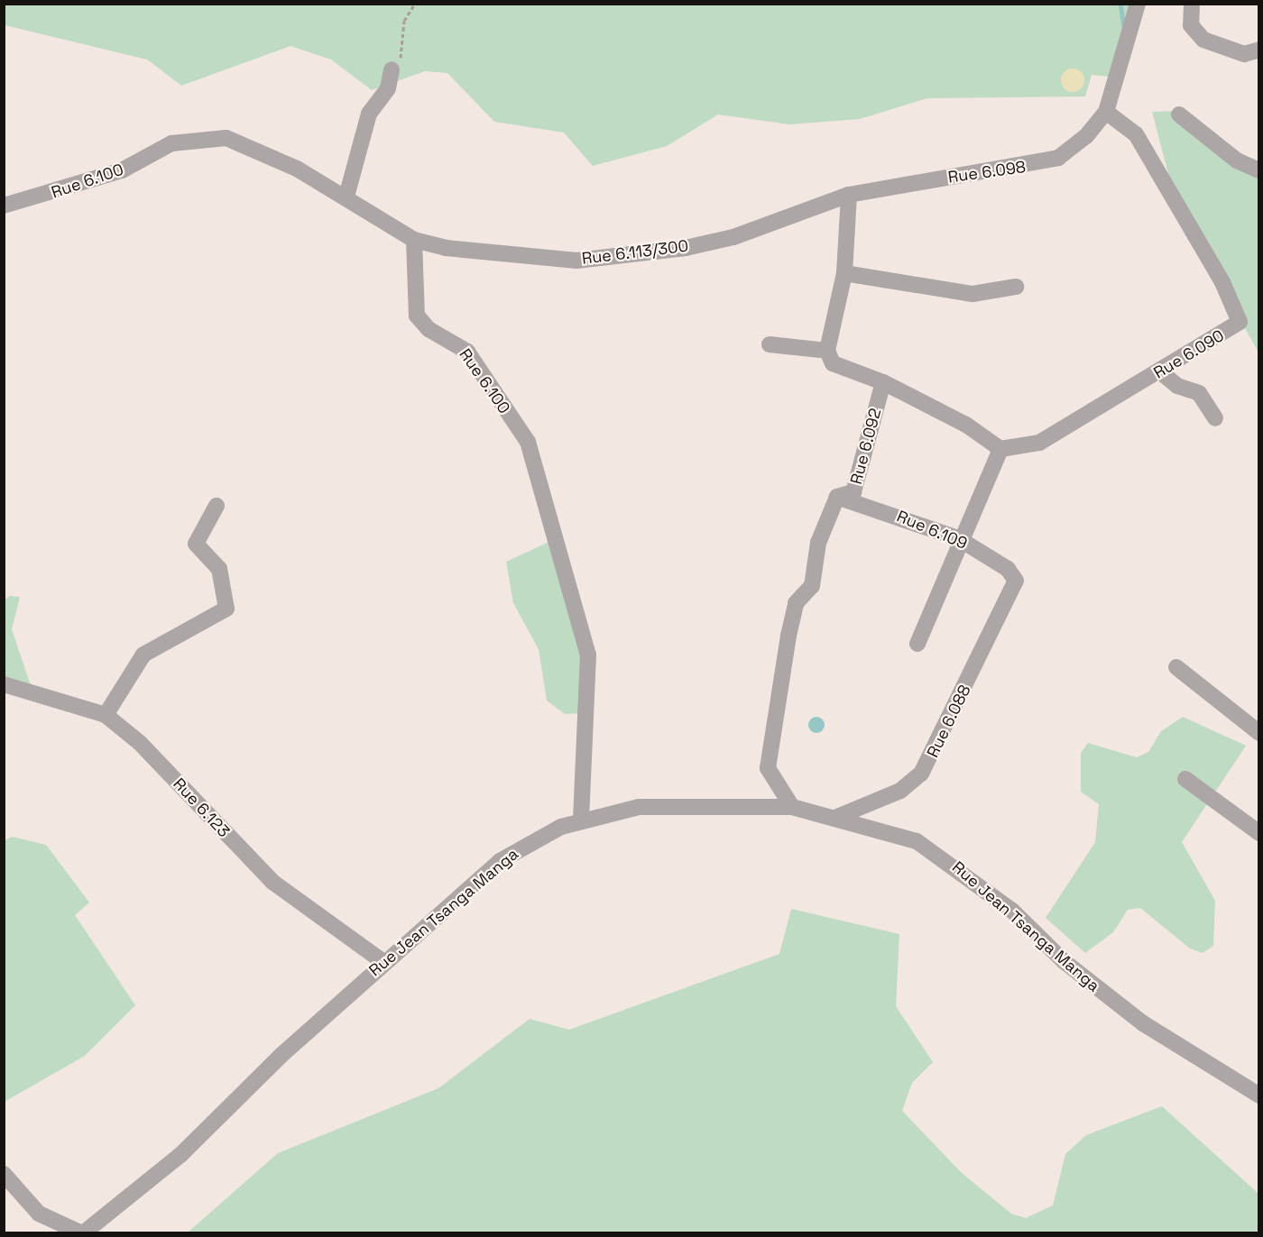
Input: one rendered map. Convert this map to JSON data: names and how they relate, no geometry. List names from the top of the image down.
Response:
{
  "streets": {
    "street": [
      "Rue 6.098",
      "Rue 6.100",
      "Rue 6.113/300",
      "Rue 6.090",
      "Rue 6.092",
      "Rue 6.109",
      "Rue 6.088",
      "Rue 6.123",
      "Rue Jean Tsanga Manga"
    ]
  },
  "crossings": [
    ["Rue 6.098", "Rue 6.113/300"],
    ["Rue 6.098", "Rue 6.090"],
    ["Rue 6.100", "Rue 6.113/300"],
    ["Rue 6.100", "Rue Jean Tsanga Manga"],
    ["Rue 6.092", "Rue 6.109"],
    ["Rue 6.092", "Rue Jean Tsanga Manga"],
    ["Rue 6.109", "Rue 6.088"],
    ["Rue 6.088", "Rue Jean Tsanga Manga"],
    ["Rue 6.123", "Rue Jean Tsanga Manga"]
  ]
}
